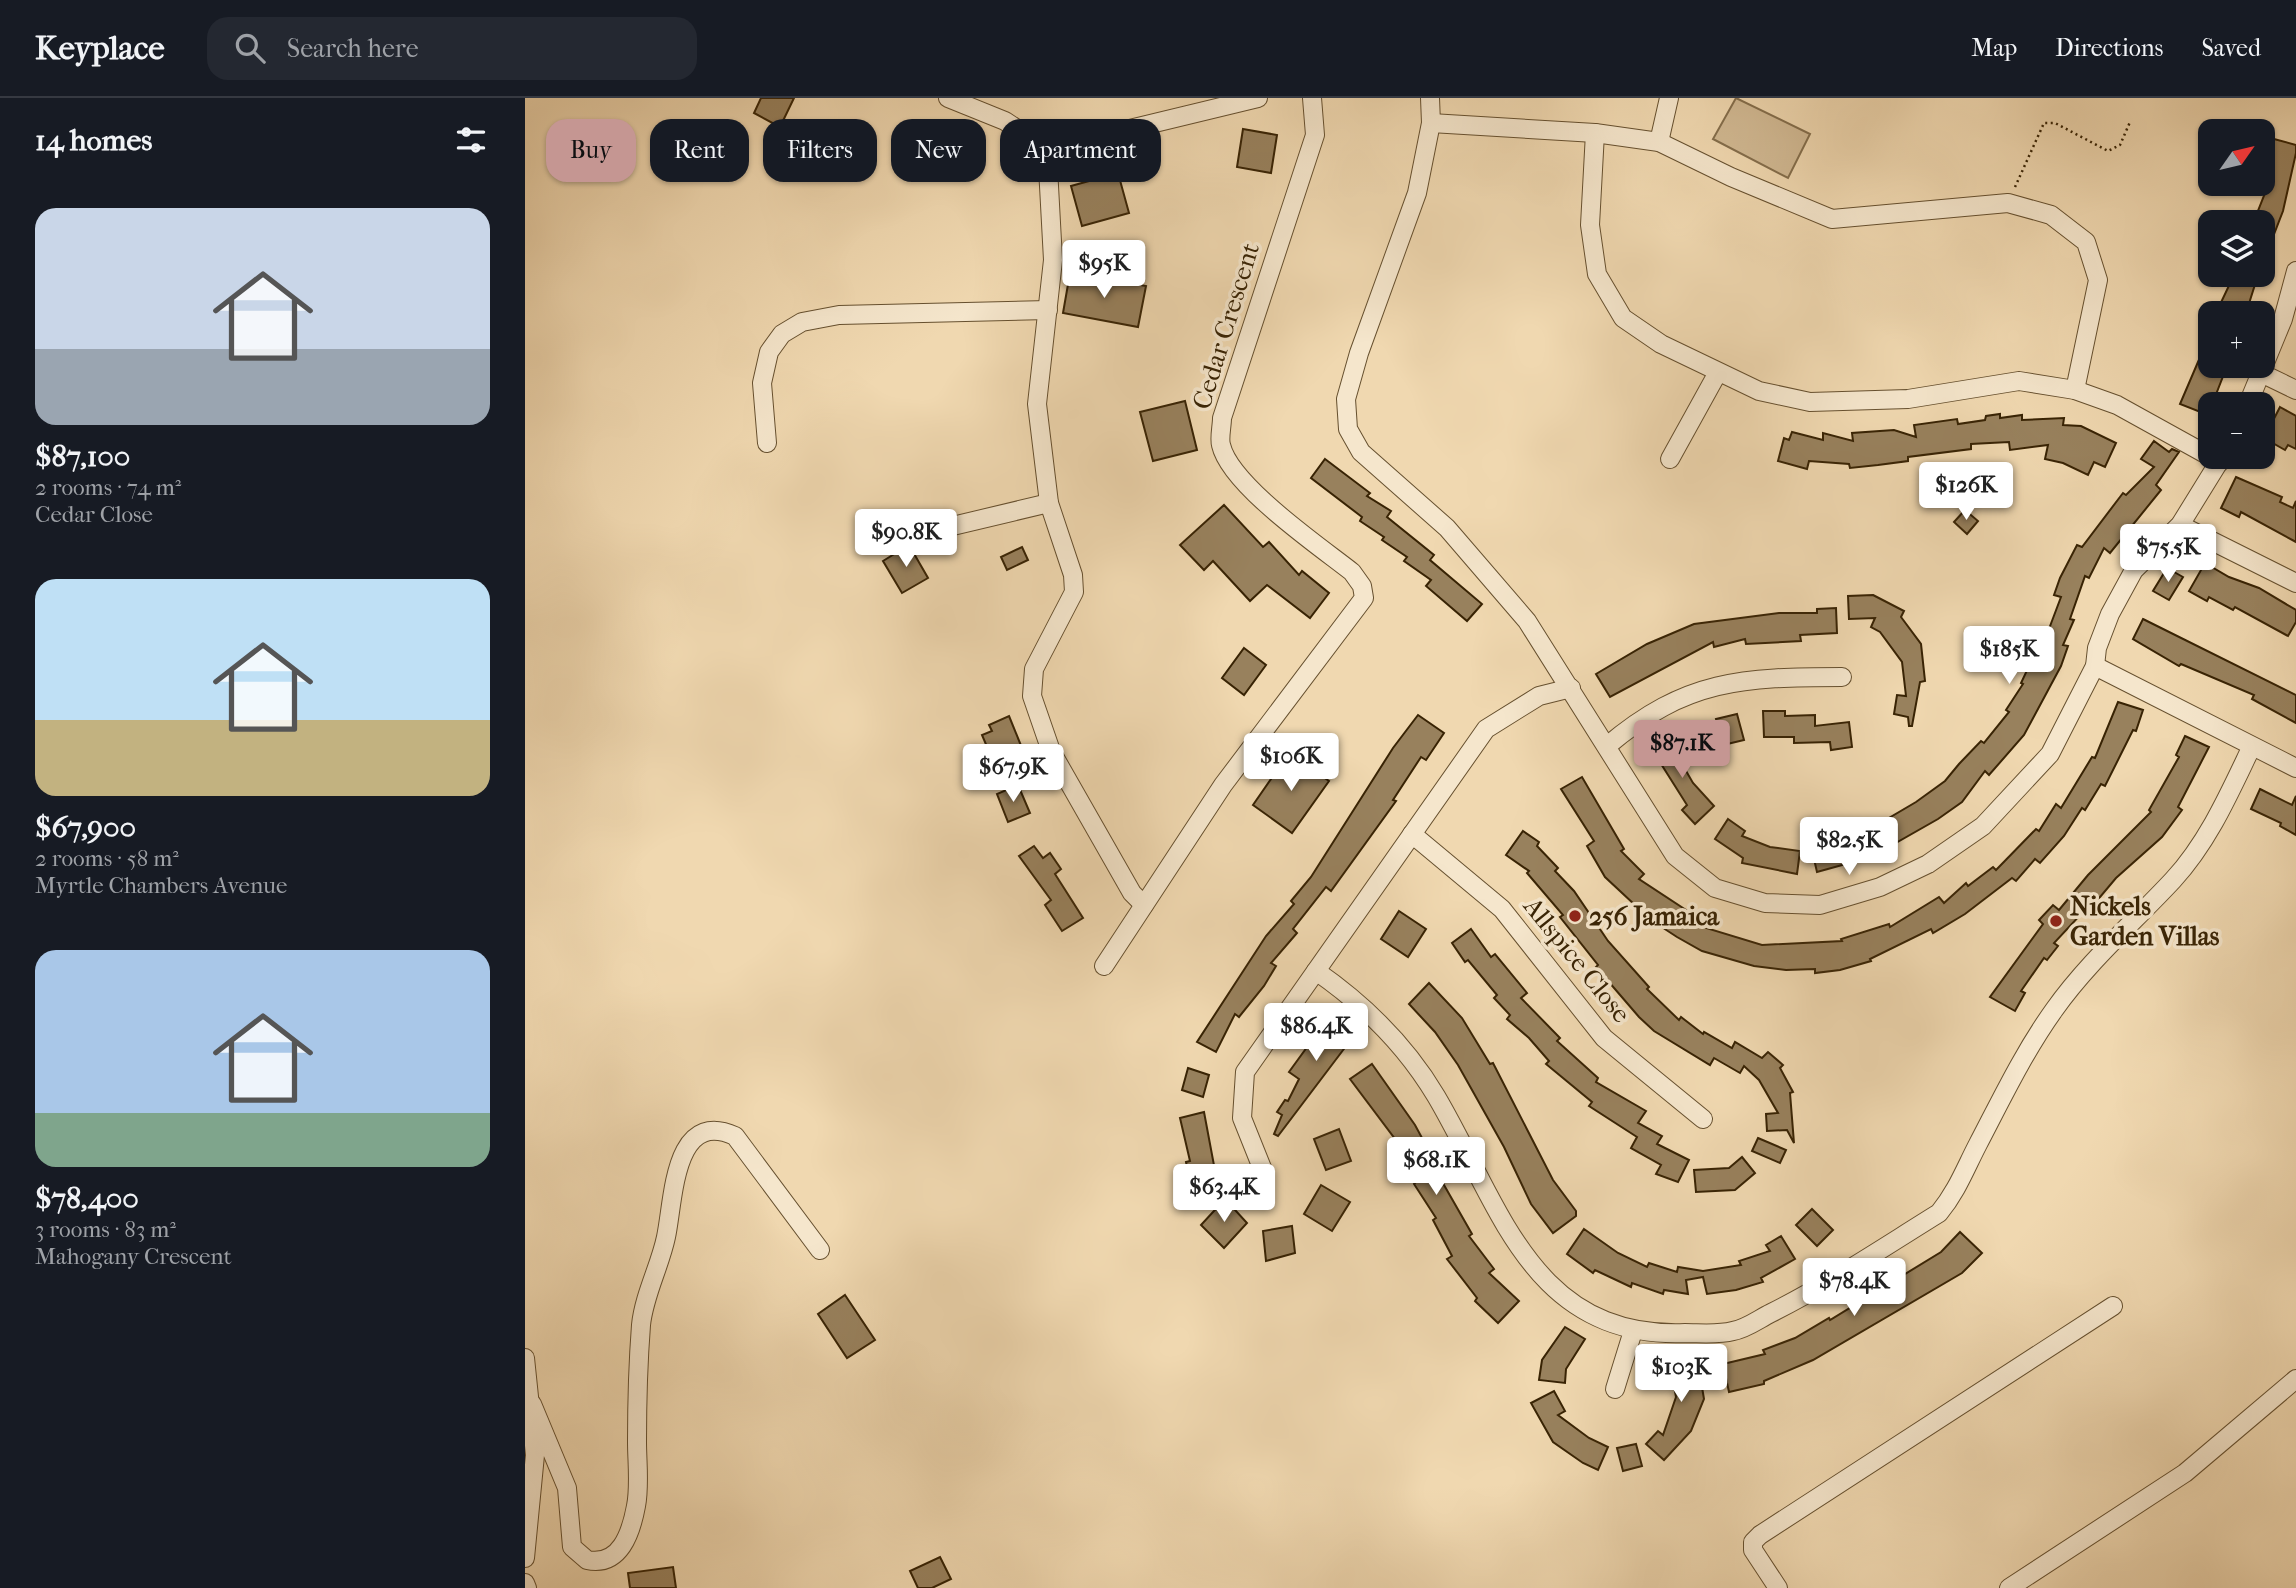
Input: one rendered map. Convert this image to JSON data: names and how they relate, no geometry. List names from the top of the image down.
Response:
{
  "streets": {
    "street": ["Cedar Crescent", "Allspice Close"]
  },
  "places": ["256 Jamaica", "Nickels Garden Villas"],
  "north": "top right",
  "page": {
    "header": "Keyplace",
    "search": "Search here",
    "nav": ["Map", "Directions", "Saved"],
    "heading": "14 homes",
    "map_buttons": ["+", "−"],
    "chip": [
      "Buy",
      "Rent",
      "Filters",
      "New",
      "Apartment"
    ],
    "list": [
      {
        "name": "$87,100",
        "note": "2 rooms · 74 m² · Cedar Close"
      },
      {
        "name": "$67,900",
        "note": "2 rooms · 58 m² · Myrtle Chambers Avenue"
      },
      {
        "name": "$78,400",
        "note": "3 rooms · 83 m² · Mahogany Crescent"
      }
    ],
    "price": [
      "$95K",
      "$126K",
      "$90.8K",
      "$75.5K",
      "$185K",
      "$87.1K",
      "$106K",
      "$67.9K",
      "$82.5K",
      "$86.4K",
      "$68.1K",
      "$63.4K",
      "$78.4K",
      "$103K"
    ]
  }
}
